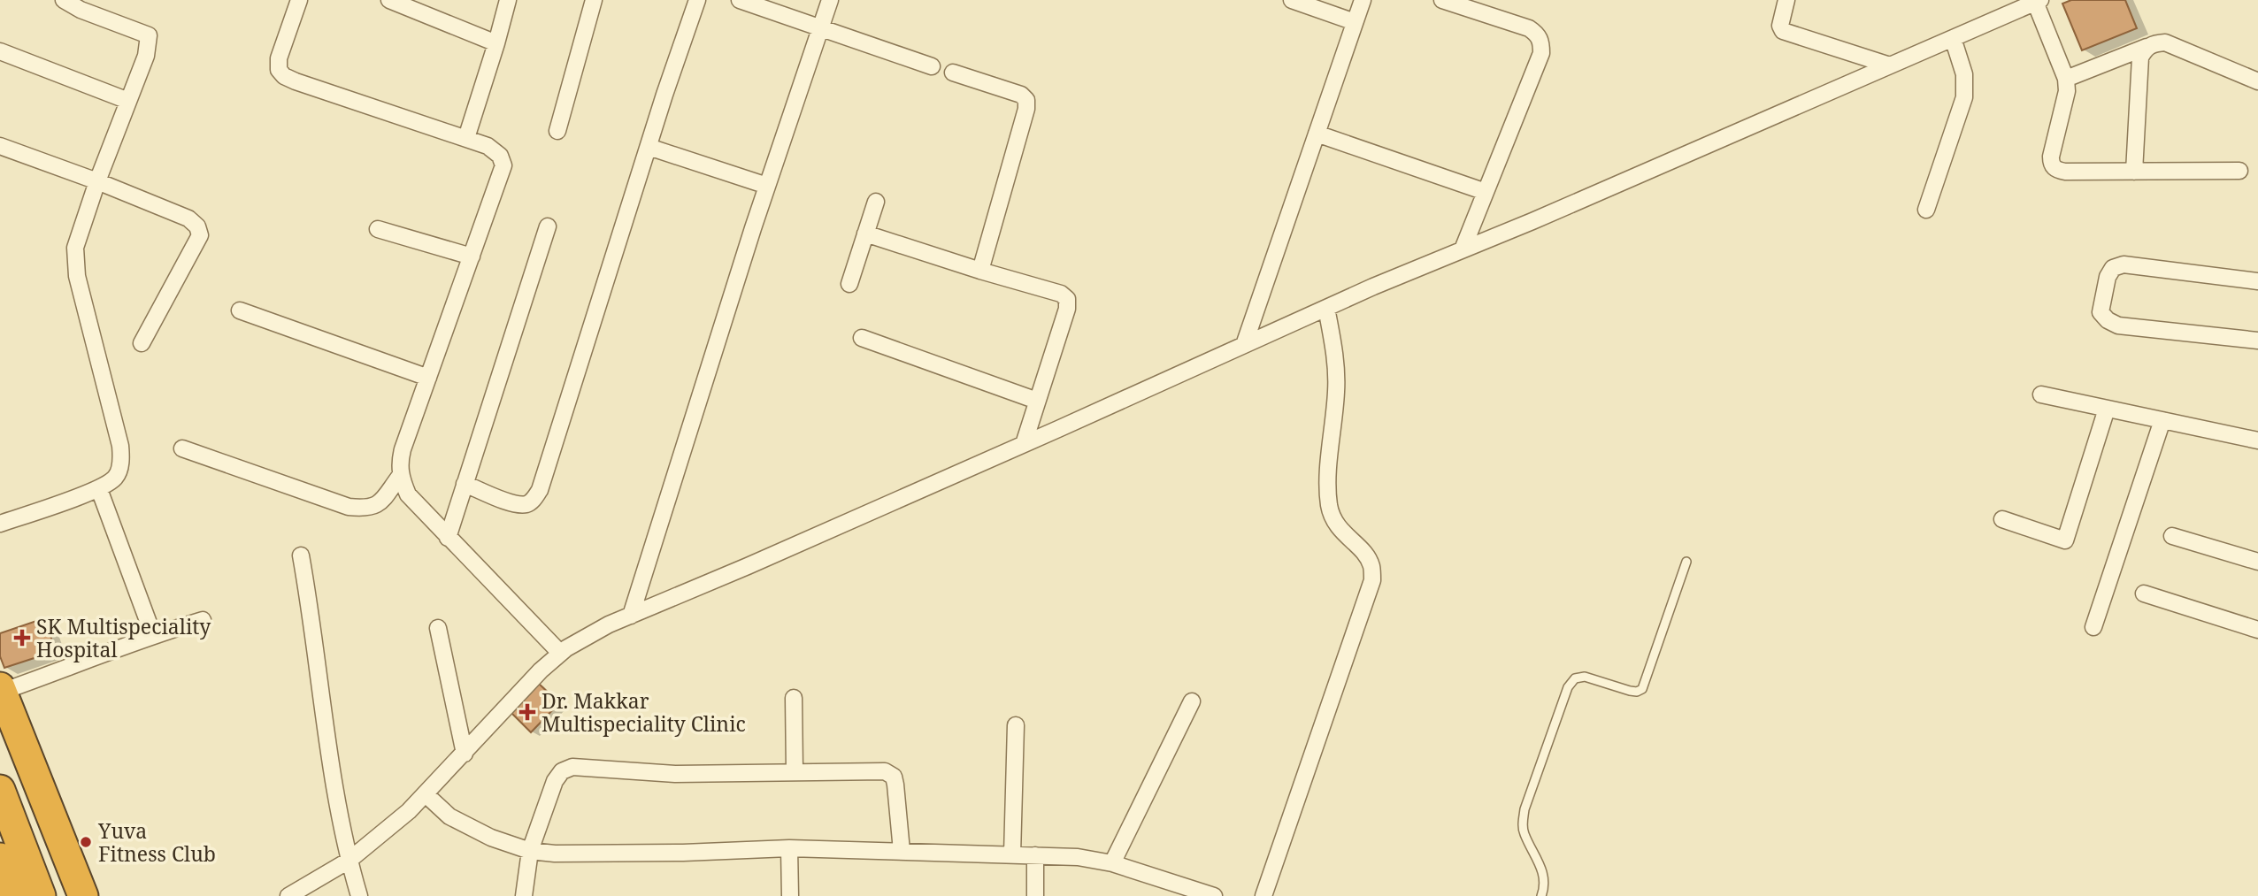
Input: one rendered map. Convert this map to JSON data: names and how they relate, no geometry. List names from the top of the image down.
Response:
{
  "places": {
    "health": ["SK Multispeciality Hospital", "Dr. Makkar Multispeciality Clinic"],
    "other": ["Yuva Fitness Club"]
  }
}
